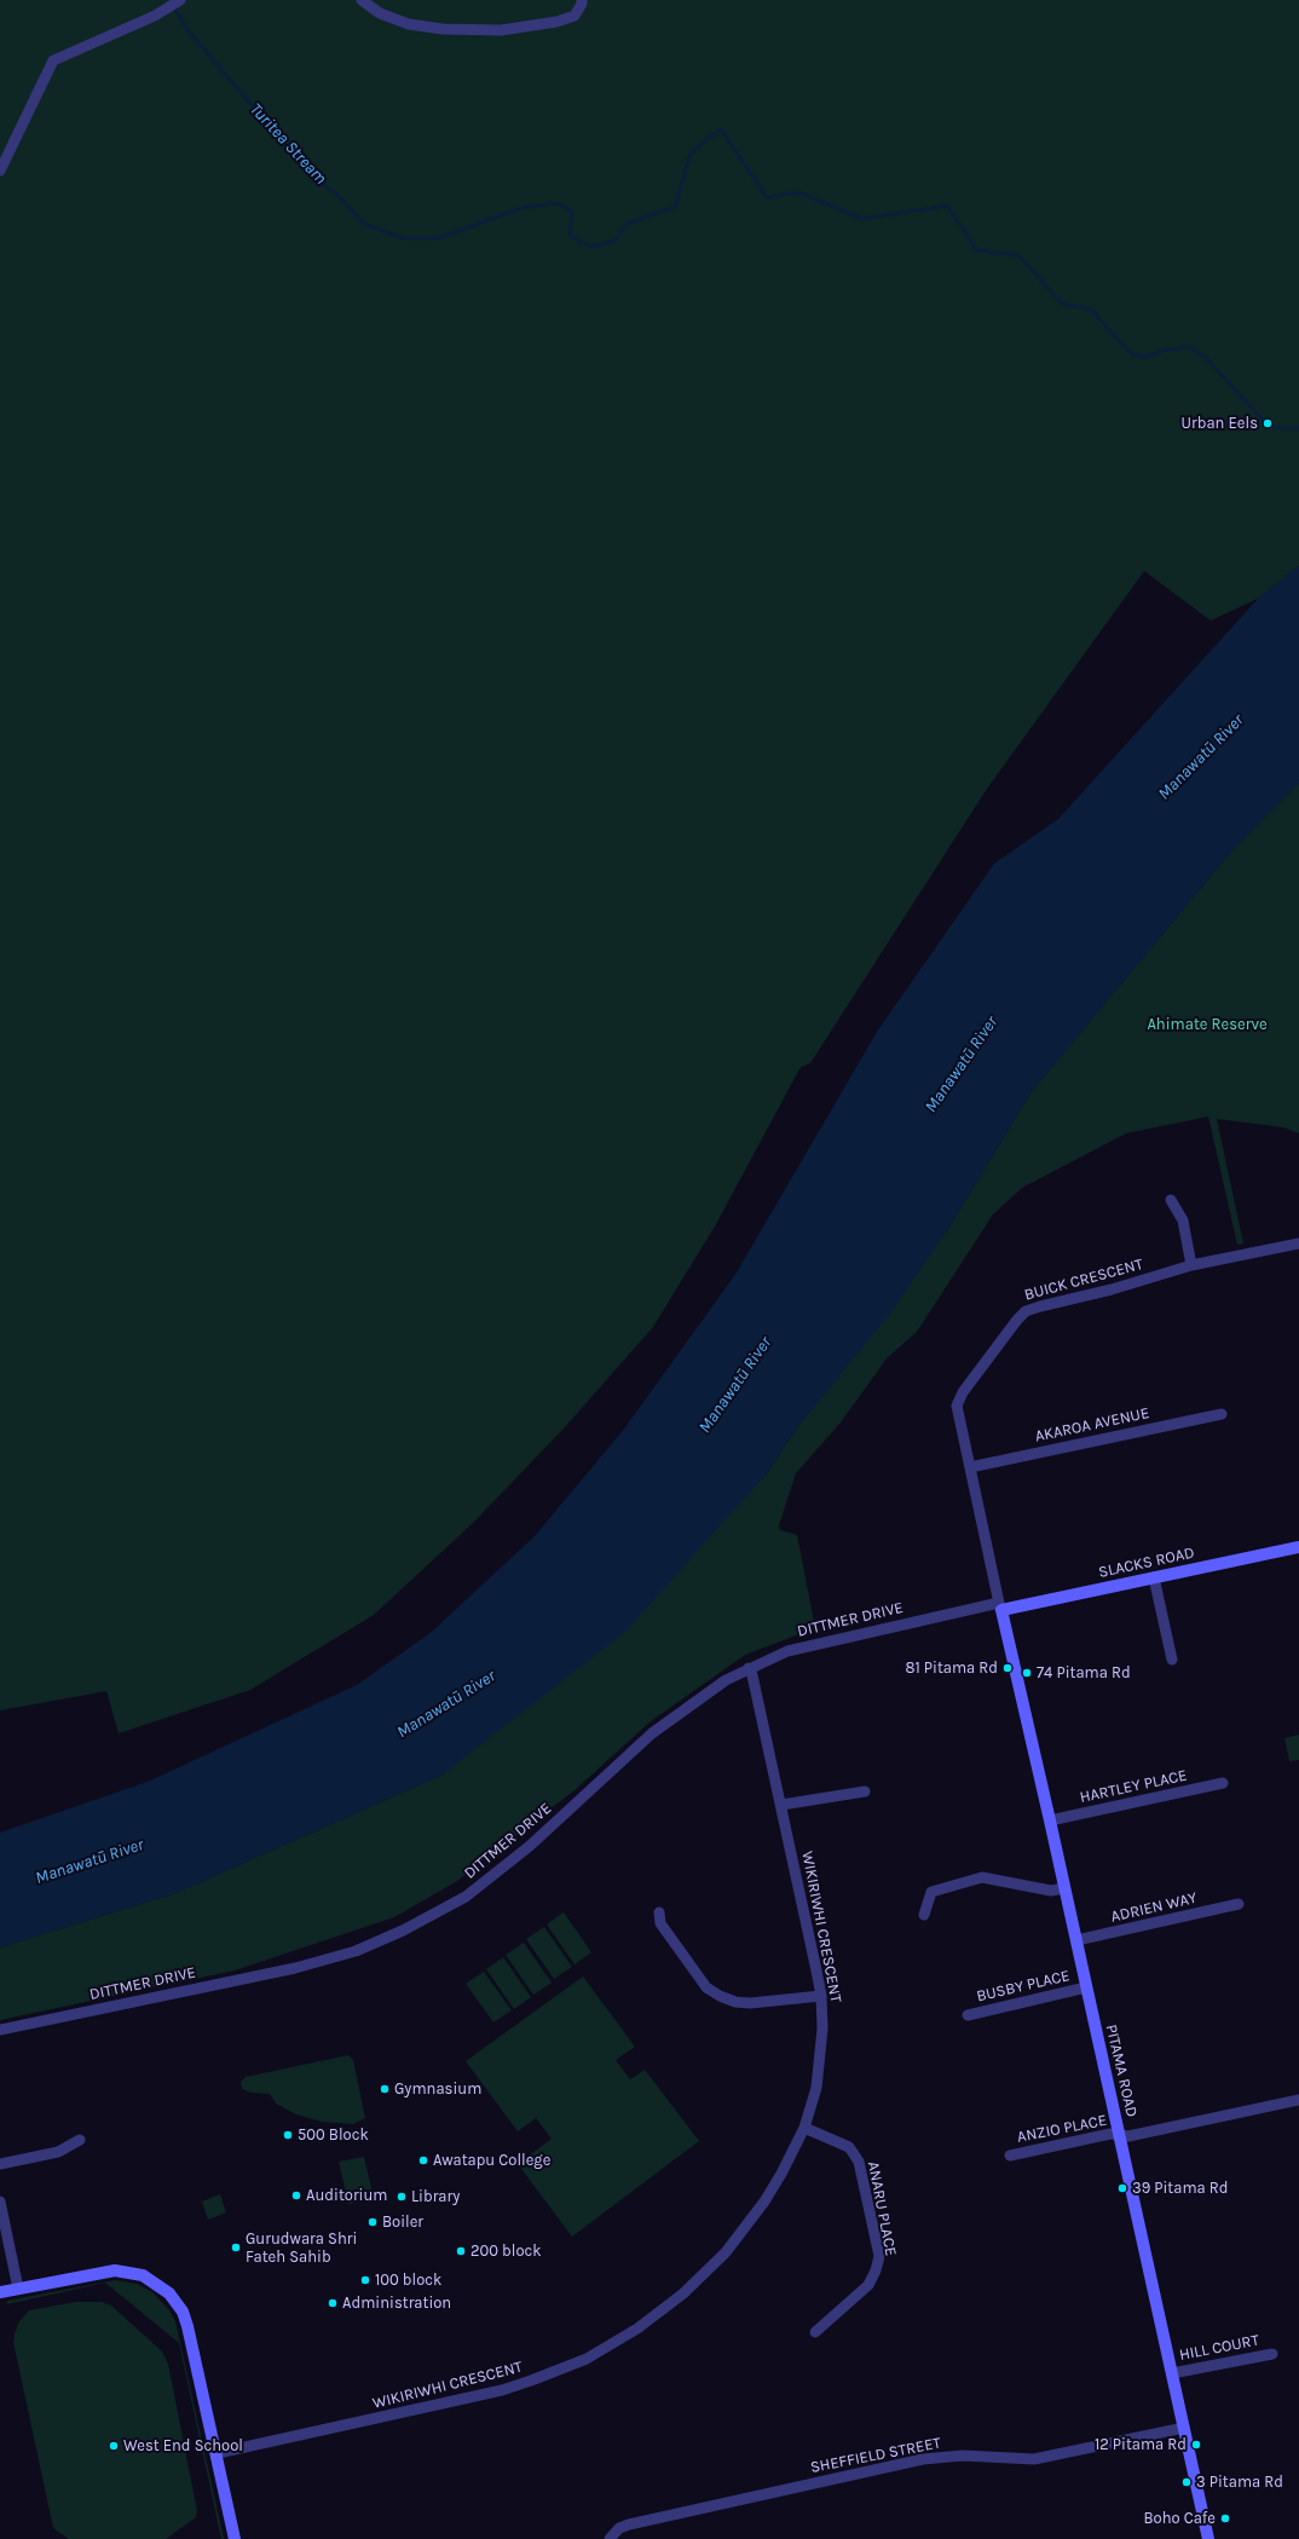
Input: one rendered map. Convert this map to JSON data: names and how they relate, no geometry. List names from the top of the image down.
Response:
{
  "streets": {
    "street": [
      "BUICK CRESCENT",
      "AKAROA AVENUE",
      "SLACKS ROAD",
      "DITTMER DRIVE",
      "HARTLEY PLACE",
      "ADRIEN WAY",
      "WIKIRIWHI CRESCENT",
      "BUSBY PLACE",
      "PITAMA ROAD",
      "ANZIO PLACE",
      "ANARU PLACE",
      "HILL COURT",
      "SHEFFIELD STREET"
    ]
  },
  "crossings": [
    ["BUICK CRESCENT", "AKAROA AVENUE"],
    ["BUICK CRESCENT", "SLACKS ROAD"],
    ["BUICK CRESCENT", "DITTMER DRIVE"],
    ["BUICK CRESCENT", "PITAMA ROAD"],
    ["SLACKS ROAD", "DITTMER DRIVE"],
    ["SLACKS ROAD", "PITAMA ROAD"],
    ["DITTMER DRIVE", "WIKIRIWHI CRESCENT"],
    ["DITTMER DRIVE", "PITAMA ROAD"],
    ["HARTLEY PLACE", "PITAMA ROAD"],
    ["ADRIEN WAY", "PITAMA ROAD"],
    ["WIKIRIWHI CRESCENT", "ANARU PLACE"],
    ["BUSBY PLACE", "PITAMA ROAD"],
    ["PITAMA ROAD", "ANZIO PLACE"],
    ["PITAMA ROAD", "HILL COURT"],
    ["PITAMA ROAD", "SHEFFIELD STREET"]
  ],
  "water": ["Turitea Stream", "Manawatū River"],
  "parks": ["Ahimate Reserve"],
  "places": [
    "Urban Eels",
    "81 Pitama Rd",
    "74 Pitama Rd",
    "Gymnasium",
    "500 Block",
    "Awatapu College",
    "39 Pitama Rd",
    "Auditorium",
    "Library",
    "Boiler",
    "Gurudwara Shri Fateh Sahib",
    "200 block",
    "100 block",
    "Administration",
    "12 Pitama Rd",
    "West End School",
    "3 Pitama Rd",
    "Boho Cafe"
  ]
}
